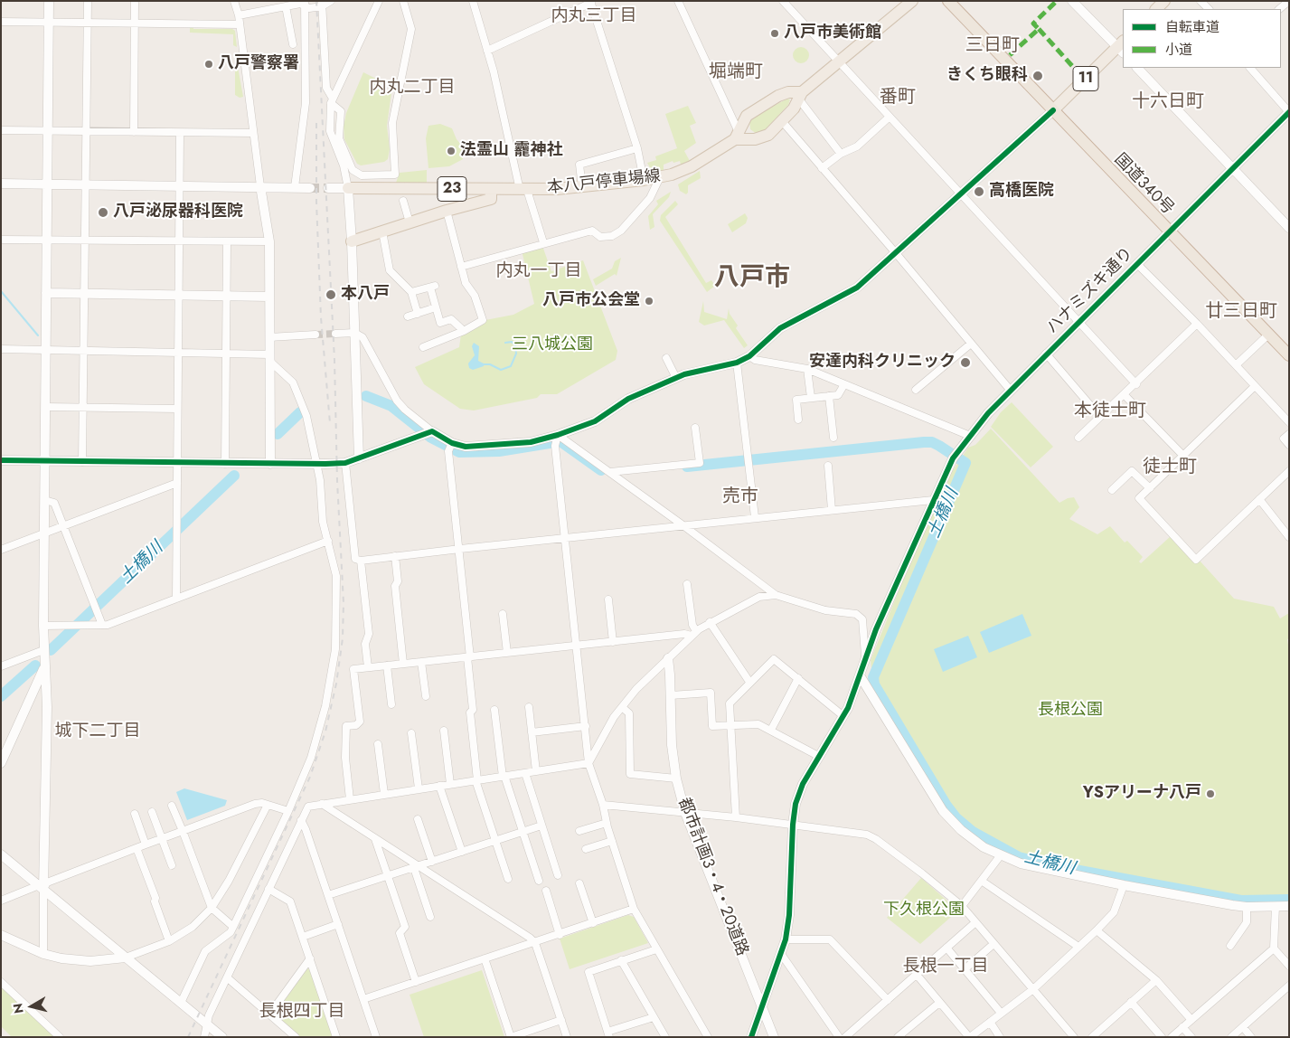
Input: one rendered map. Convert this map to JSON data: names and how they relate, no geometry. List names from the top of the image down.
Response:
{
  "streets": {
    "highway": ["国道340号"],
    "main road": ["11", "本八戸停車場線", "23"],
    "street": ["ハナミズキ通り", "都市計画3・4・20道路"]
  },
  "crossings": [
    ["11", "国道340号"],
    ["本八戸停車場線", "23"],
    ["国道340号", "ハナミズキ通り"],
    ["ハナミズキ通り", "都市計画3・4・20道路"]
  ],
  "districts": [
    "内丸三丁目",
    "三日町",
    "堀端町",
    "内丸二丁目",
    "番町",
    "十六日町",
    "内丸一丁目",
    "八戸市",
    "廿三日町",
    "本徒士町",
    "徒士町",
    "売市",
    "城下二丁目",
    "長根一丁目",
    "長根四丁目"
  ],
  "water": ["土橋川"],
  "parks": ["三八城公園", "長根公園", "下久根公園"],
  "places": [
    "八戸市美術館",
    "八戸警察署",
    "きくち眼科",
    "法霊山 龗神社",
    "高橋医院",
    "八戸泌尿器科医院",
    "本八戸",
    "八戸市公会堂",
    "安達内科クリニック",
    "YSアリーナ八戸"
  ],
  "legend": ["自転車道", "小道"],
  "north": "left"
}
